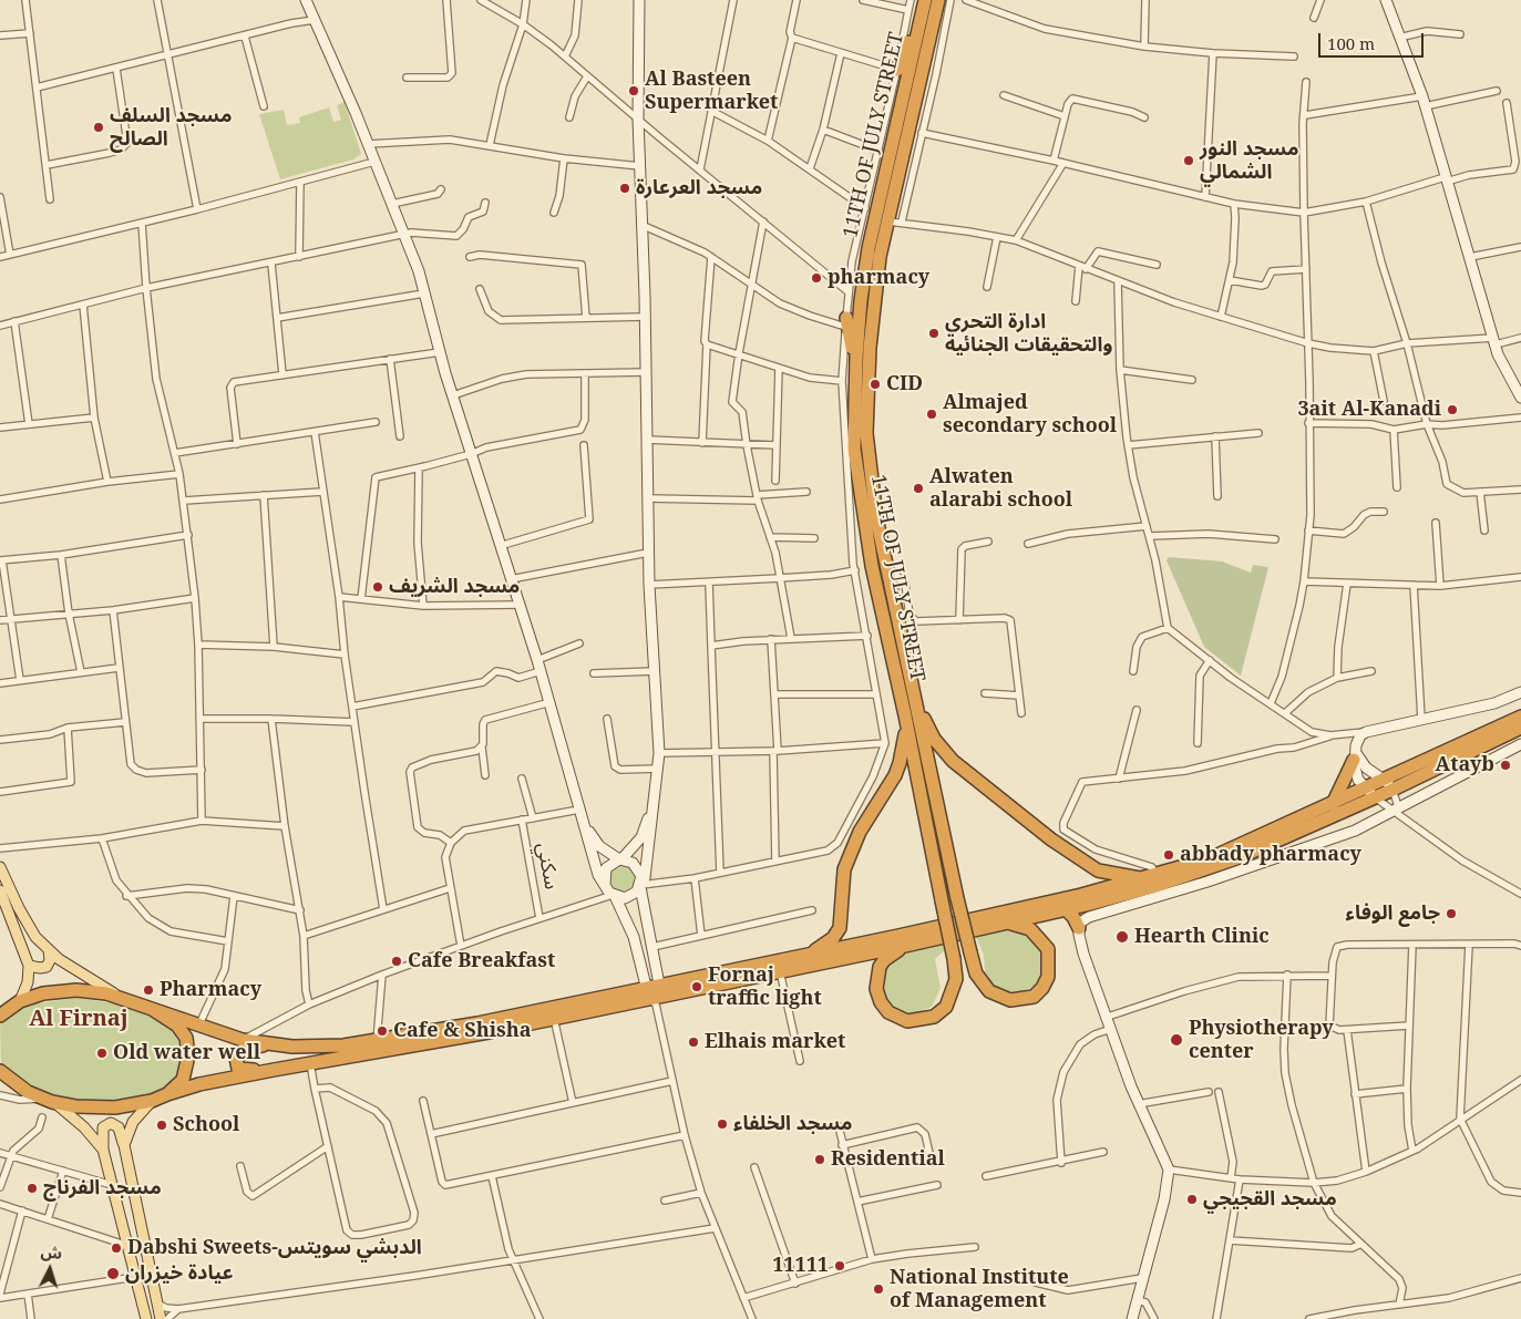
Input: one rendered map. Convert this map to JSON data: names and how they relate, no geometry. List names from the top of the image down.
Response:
{
  "streets": {
    "highway": ["11TH OF JULY STREET"],
    "street": ["سكني"]
  },
  "districts": ["Al Firnaj"],
  "places": [
    "Al Basteen Supermarket",
    "مسجد السلف الصالح",
    "مسجد النور الشمالي",
    "مسجد العرعارة",
    "pharmacy",
    "ادارة التحري والتحقيقات الجنائية",
    "CID",
    "3ait Al-Kanadi",
    "Almajed secondary school",
    "Alwaten alarabi school",
    "مسجد الشريف",
    "Atayb",
    "abbady pharmacy",
    "جامع الوفاء",
    "Hearth Clinic",
    "Cafe Breakfast",
    "Fornaj traffic light",
    "Pharmacy",
    "Cafe & Shisha",
    "Physiotherapy center",
    "Elhais market",
    "Old water well",
    "مسجد الخلفاء",
    "School",
    "Residential",
    "مسجد الفرناج",
    "مسجد القجيجي",
    "Dabshi Sweets-الدبشي سويتس",
    "11111",
    "عيادة خيزران",
    "National Institute of Management"
  ],
  "scale_bar": "100 m",
  "north": "top"
}
